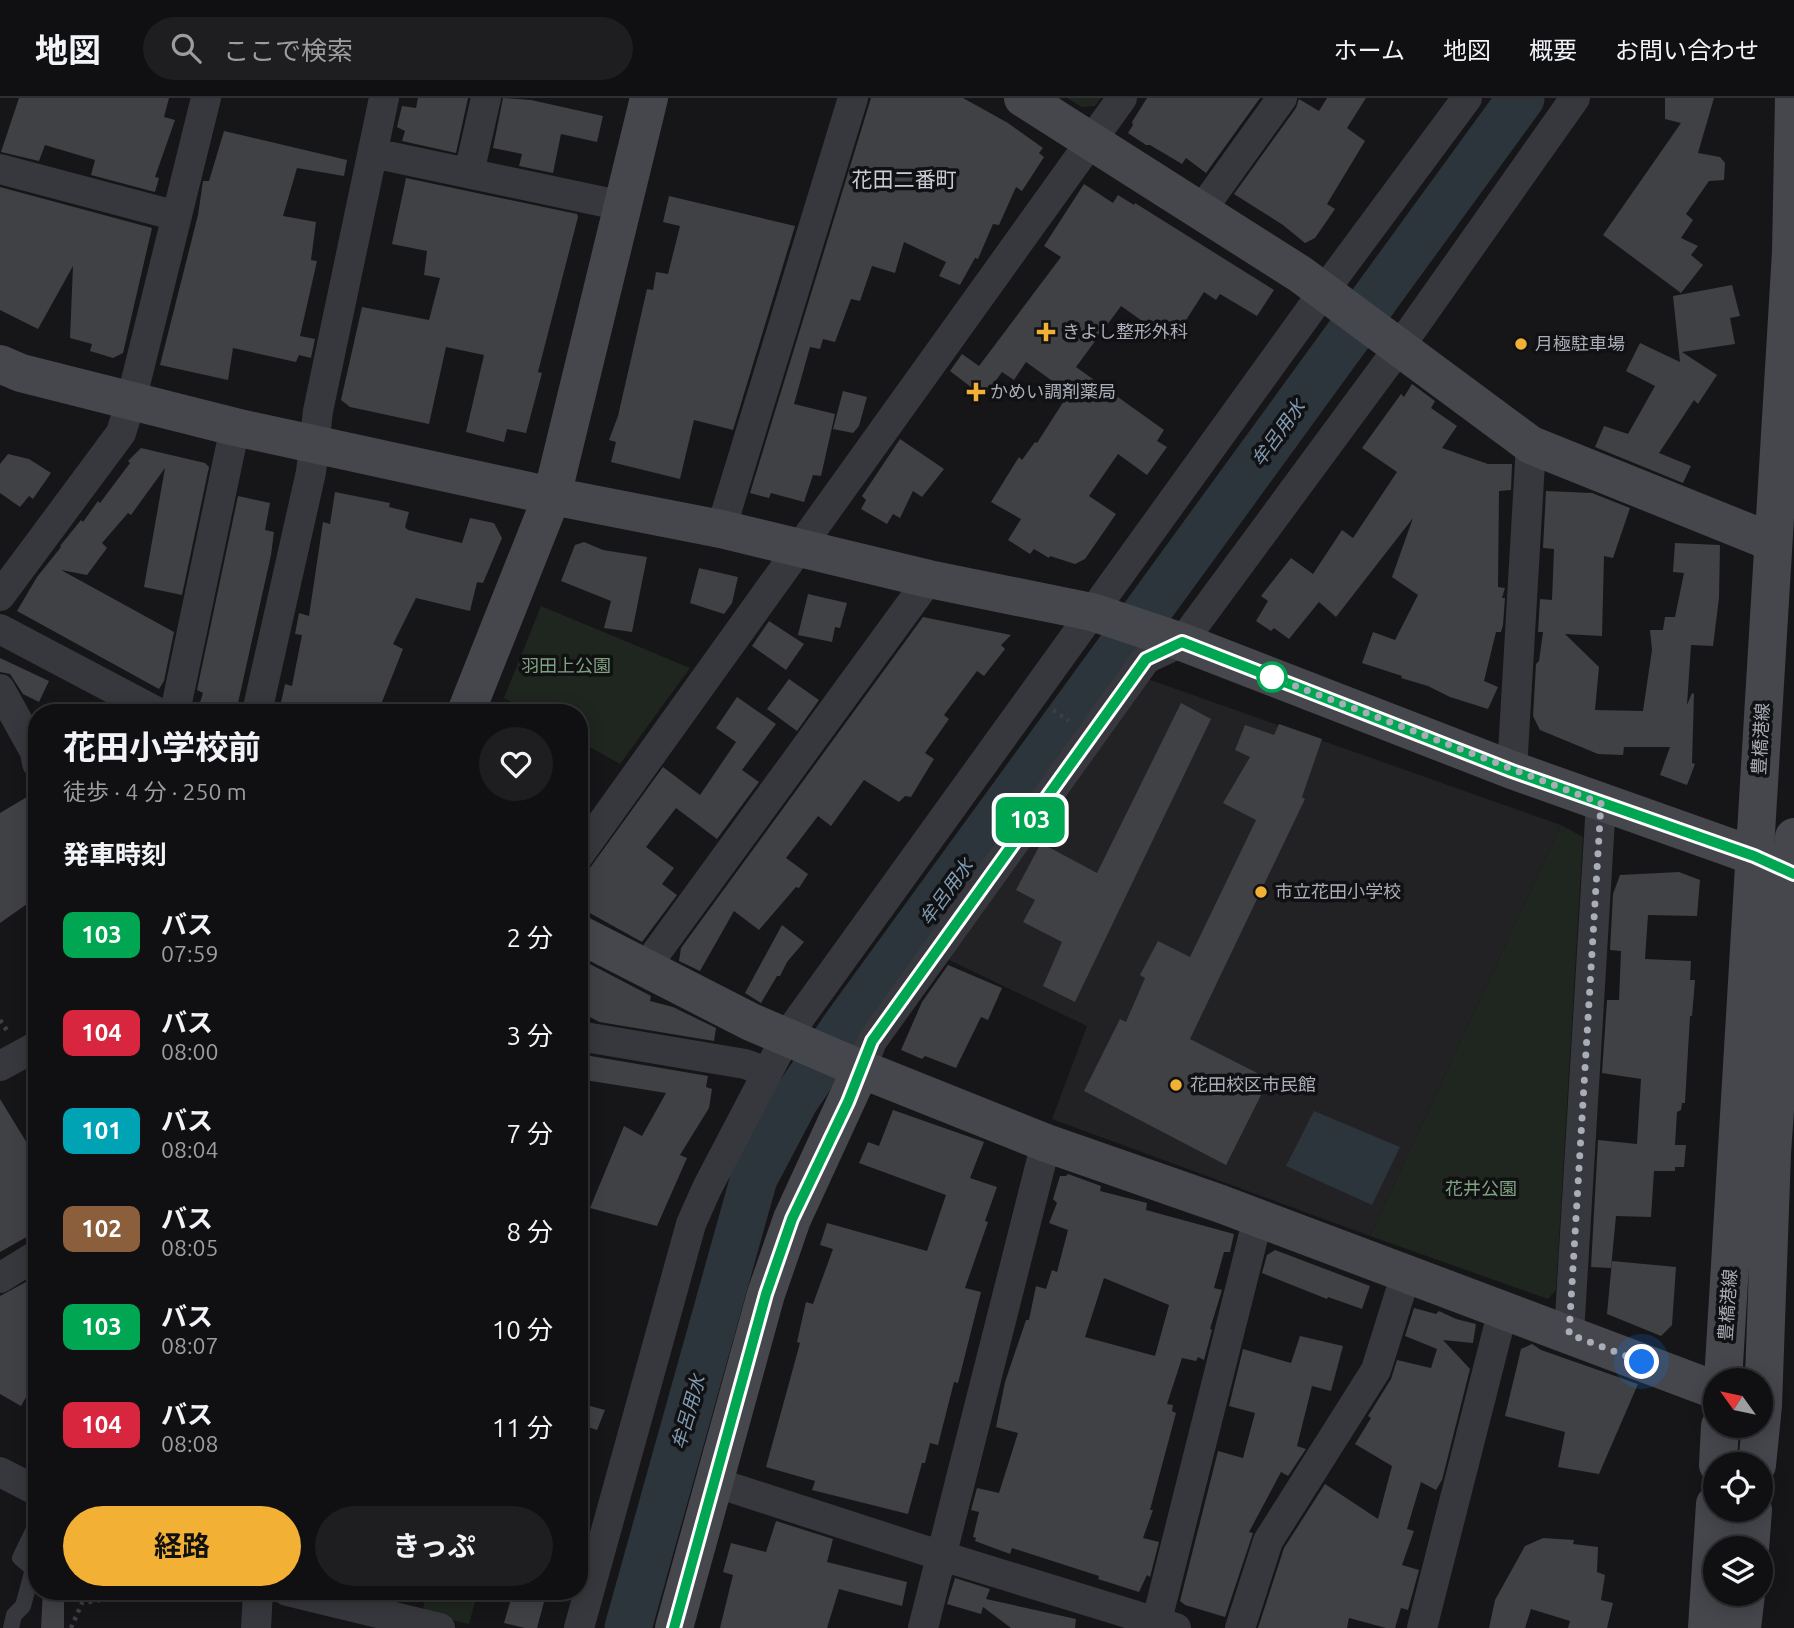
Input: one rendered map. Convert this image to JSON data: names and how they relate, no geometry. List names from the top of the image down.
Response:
{
  "streets": {
    "street": ["豊橋港線"]
  },
  "districts": ["花田二番町"],
  "water": ["牟呂用水"],
  "parks": ["羽田上公園", "花井公園"],
  "places": {
    "health": ["きよし整形外科", "かめい調剤薬局"],
    "other": ["月極駐車場", "市立花田小学校", "花田校区市民館"]
  },
  "lines": ["bus line 103"],
  "north": "top left",
  "page": {
    "header": "地図",
    "search": "ここで検索",
    "nav": [
      "ホーム",
      "地図",
      "概要",
      "お問い合わせ"
    ],
    "on_map": "103",
    "heading": [
      ["花田小学校前", "徒歩 · 4 分 · 250 m"],
      "発車時刻"
    ],
    "list": [
      {
        "mark": "103",
        "name": "バス",
        "note": "07:59",
        "value": "2 分"
      },
      {
        "mark": "104",
        "name": "バス",
        "note": "08:00",
        "value": "3 分"
      },
      {
        "mark": "101",
        "name": "バス",
        "note": "08:04",
        "value": "7 分"
      },
      {
        "mark": "102",
        "name": "バス",
        "note": "08:05",
        "value": "8 分"
      },
      {
        "mark": "103",
        "name": "バス",
        "note": "08:07",
        "value": "10 分"
      },
      {
        "mark": "104",
        "name": "バス",
        "note": "08:08",
        "value": "11 分"
      }
    ],
    "buttons": ["経路", "きっぷ"]
  }
}
